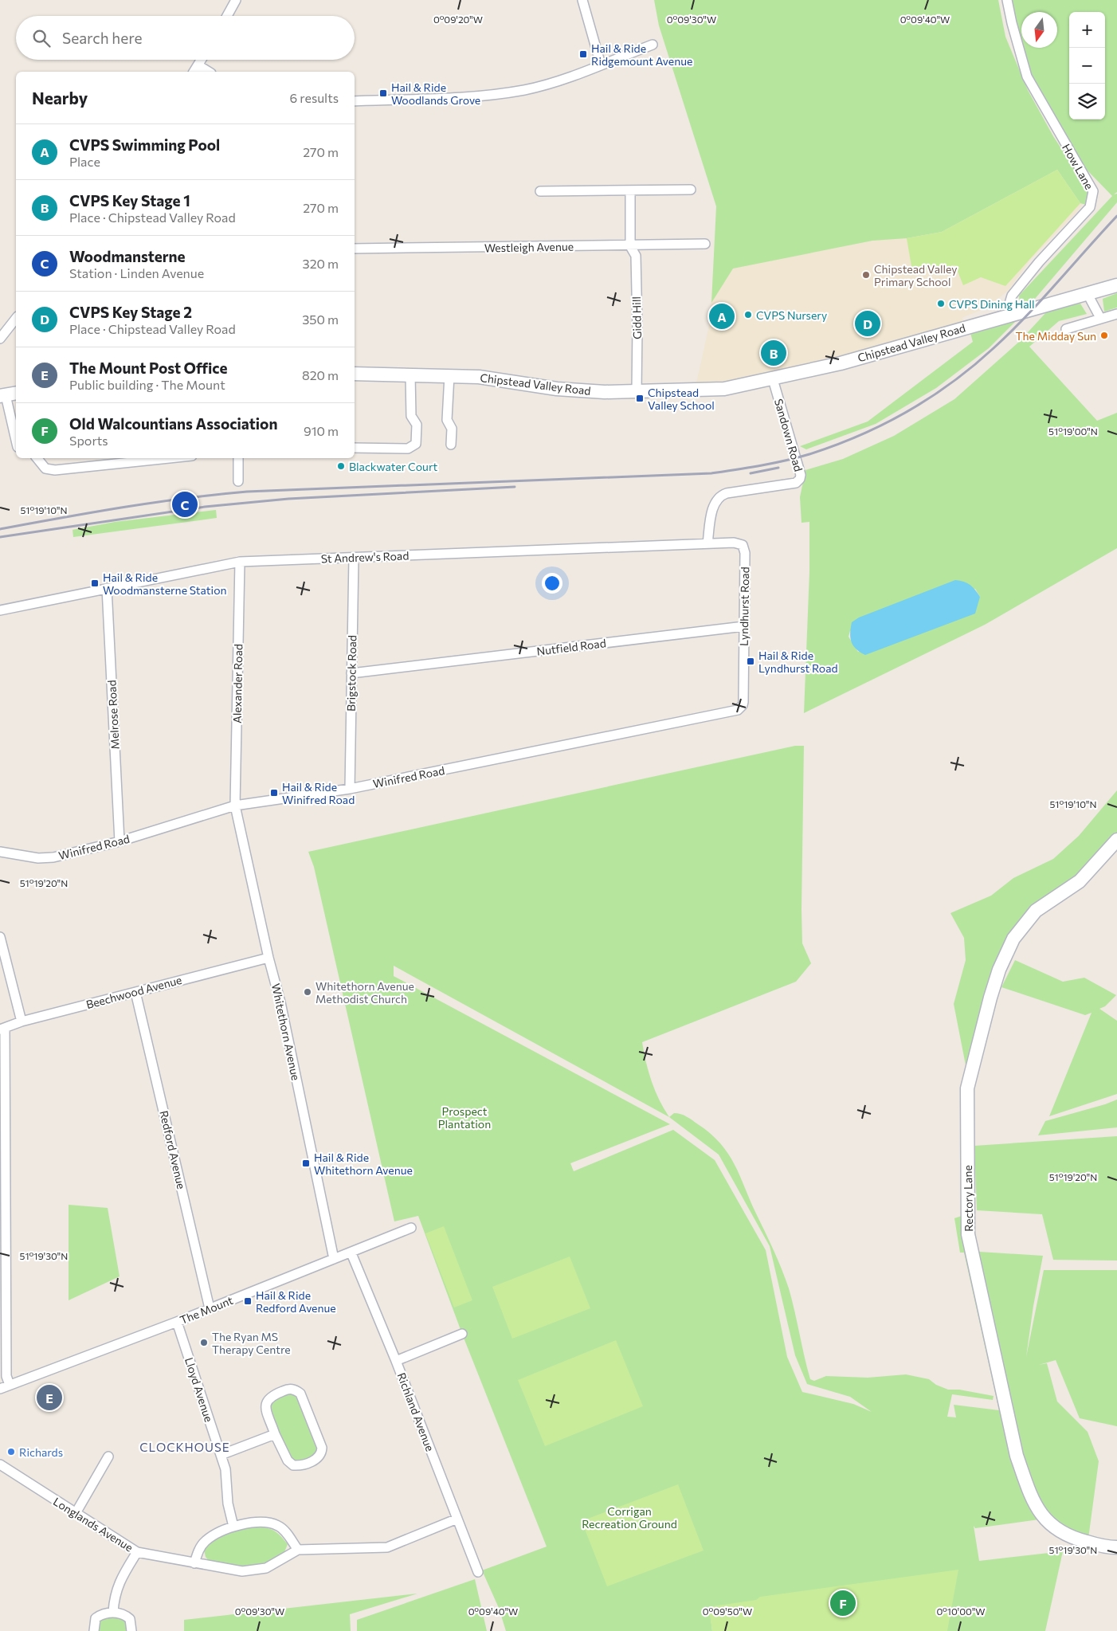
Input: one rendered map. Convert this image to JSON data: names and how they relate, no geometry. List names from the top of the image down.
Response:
{
  "streets": {
    "main road": ["Chipstead Valley Road", "Rectory Lane"],
    "street": [
      "How Lane",
      "Westleigh Avenue",
      "Gidd Hill",
      "Sandown Road",
      "St Andrew's Road",
      "Lyndhurst Road",
      "Nutfield Road",
      "Brigstock Road",
      "Alexander Road",
      "Melrose Road",
      "Winifred Road",
      "Beechwood Avenue",
      "Whitethorn Avenue",
      "Redford Avenue",
      "The Mount",
      "Lloyd Avenue",
      "Richland Avenue",
      "Longlands Avenue"
    ]
  },
  "crossings": [
    ["How Lane", "Chipstead Valley Road"],
    ["Westleigh Avenue", "Gidd Hill"],
    ["Gidd Hill", "Chipstead Valley Road"],
    ["Chipstead Valley Road", "Sandown Road"],
    ["Sandown Road", "St Andrew's Road"],
    ["St Andrew's Road", "Lyndhurst Road"],
    ["St Andrew's Road", "Brigstock Road"],
    ["St Andrew's Road", "Alexander Road"],
    ["St Andrew's Road", "Melrose Road"],
    ["Lyndhurst Road", "Nutfield Road"],
    ["Lyndhurst Road", "Winifred Road"],
    ["Nutfield Road", "Brigstock Road"],
    ["Brigstock Road", "Winifred Road"],
    ["Alexander Road", "Winifred Road"],
    ["Alexander Road", "Whitethorn Avenue"],
    ["Melrose Road", "Winifred Road"],
    ["Winifred Road", "Whitethorn Avenue"],
    ["Beechwood Avenue", "Whitethorn Avenue"],
    ["Beechwood Avenue", "Redford Avenue"],
    ["Whitethorn Avenue", "The Mount"],
    ["Redford Avenue", "The Mount"],
    ["The Mount", "Lloyd Avenue"],
    ["The Mount", "Richland Avenue"],
    ["Richland Avenue", "Longlands Avenue"]
  ],
  "districts": ["CLOCKHOUSE"],
  "parks": ["Prospect Plantation", "Corrigan Recreation Ground"],
  "places": {
    "transit": [
      "Hail & Ride Ridgemount Avenue",
      "Hail & Ride Woodlands Grove",
      "Chipstead Valley School",
      "Hail & Ride Woodmansterne Station",
      "Hail & Ride Lyndhurst Road",
      "Hail & Ride Winifred Road",
      "Hail & Ride Whitethorn Avenue",
      "Hail & Ride Redford Avenue"
    ],
    "other": [
      "Chipstead Valley Primary School",
      "CVPS Dining Hall",
      "CVPS Nursery",
      "The Midday Sun",
      "Blackwater Court",
      "Whitethorn Avenue Methodist Church",
      "The Ryan MS Therapy Centre",
      "Richards"
    ]
  },
  "north": "bottom",
  "page": {
    "map_buttons": ["+", "−"],
    "search": "Search here",
    "heading": ["Nearby", "6 results"],
    "list": [
      {
        "mark": "A",
        "name": "CVPS Swimming Pool",
        "note": "Place",
        "value": "270 m"
      },
      {
        "mark": "B",
        "name": "CVPS Key Stage 1",
        "note": "Place · Chipstead Valley Road",
        "value": "270 m"
      },
      {
        "mark": "C",
        "name": "Woodmansterne",
        "note": "Station · Linden Avenue",
        "value": "320 m"
      },
      {
        "mark": "D",
        "name": "CVPS Key Stage 2",
        "note": "Place · Chipstead Valley Road",
        "value": "350 m"
      },
      {
        "mark": "E",
        "name": "The Mount Post Office",
        "note": "Public building · The Mount",
        "value": "820 m"
      },
      {
        "mark": "F",
        "name": "Old Walcountians Association",
        "note": "Sports",
        "value": "910 m"
      }
    ],
    "pins": [
      "A",
      "D",
      "B",
      "C",
      "E",
      "F"
    ]
  },
  "coordinates": [
    "0°09'20\"W",
    "0°09'30\"W",
    "0°09'40\"W",
    "51°19'00\"N",
    "51°19'10\"N",
    "51°19'20\"N",
    "51°19'30\"N",
    "0°09'50\"W",
    "0°10'00\"W"
  ]
}
